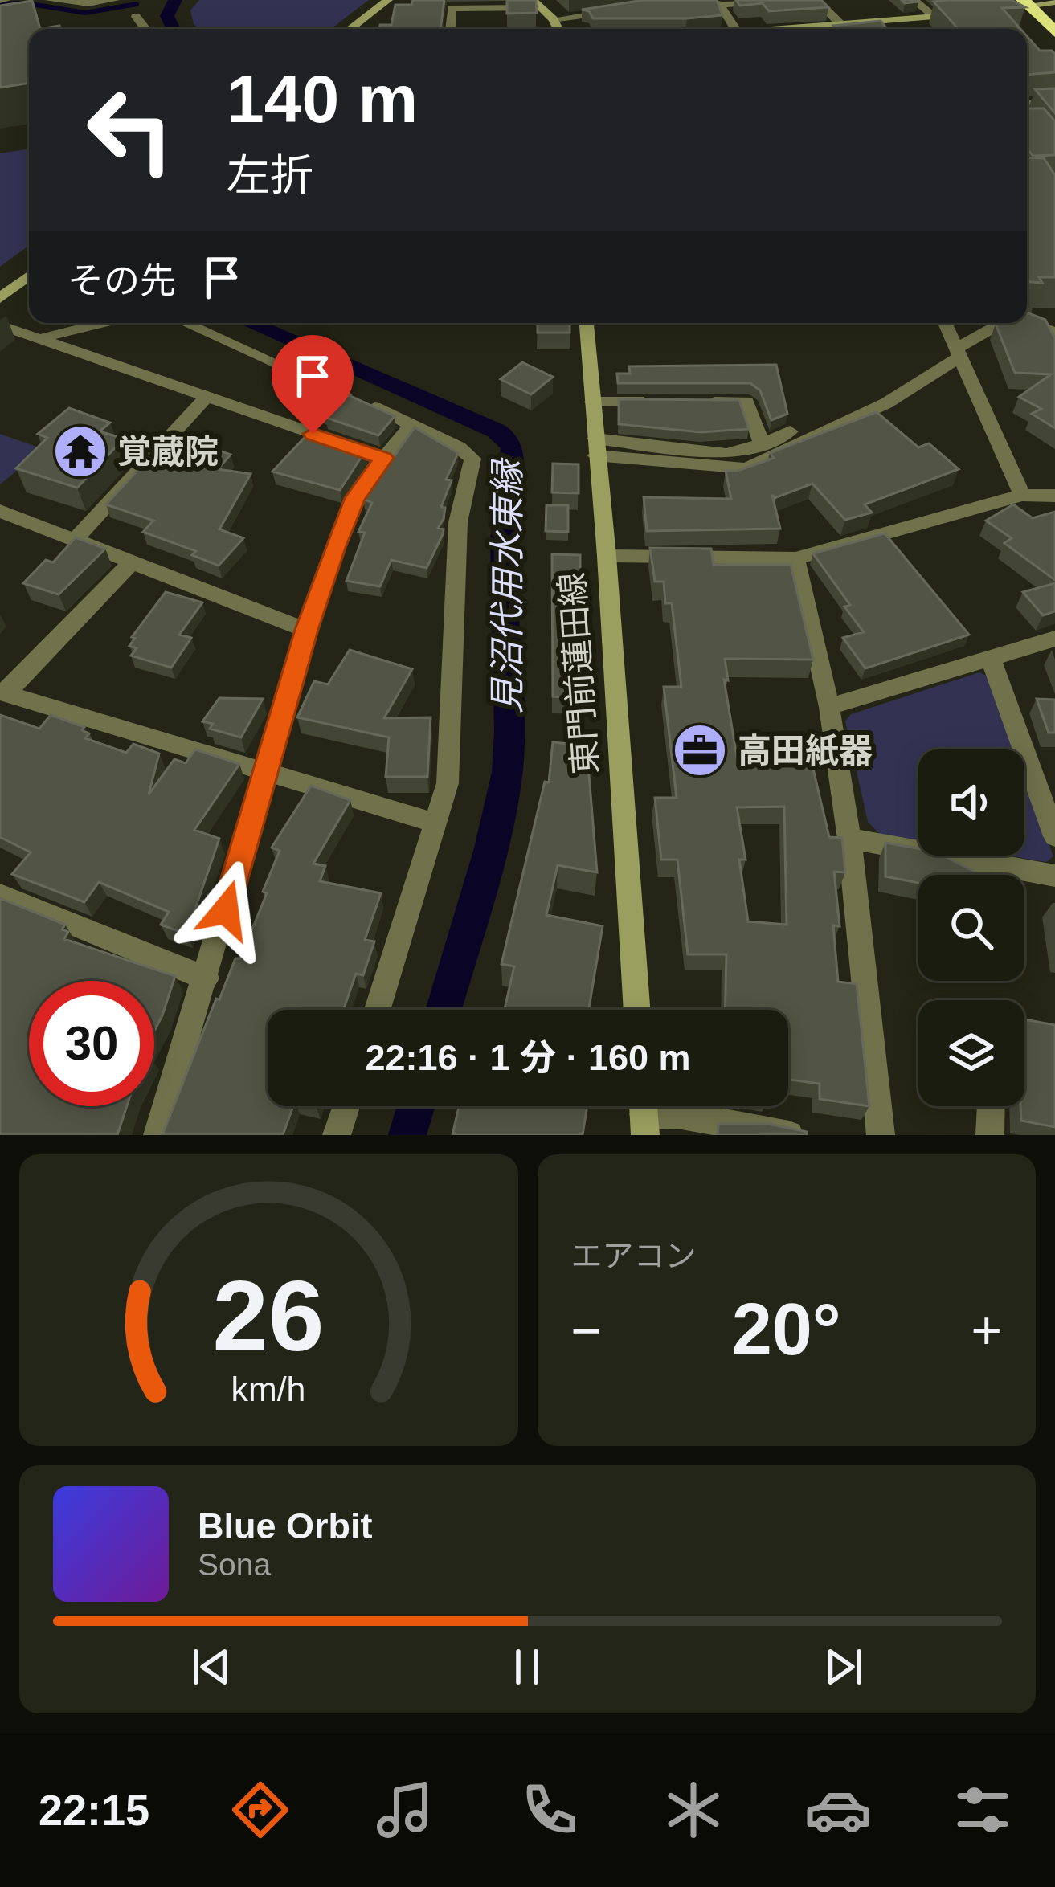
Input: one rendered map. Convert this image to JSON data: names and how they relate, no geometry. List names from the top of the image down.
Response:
{
  "streets": {
    "main road": ["東門前蓮田線"]
  },
  "water": ["見沼代用水東縁"],
  "places": {
    "temple": ["覚蔵院"],
    "office": ["高田紙器"]
  },
  "page": {
    "turn": ["140 m", "左折"],
    "then": "その先",
    "limit": "30",
    "trip": "22:16 · 1 分 · 160 m",
    "tile": "エアコン",
    "heat": ["−", "20°", "+"],
    "song": ["Blue Orbit", "Sona"],
    "tabs": "22:15",
    "gauge": ["26", "km/h"]
  }
}
